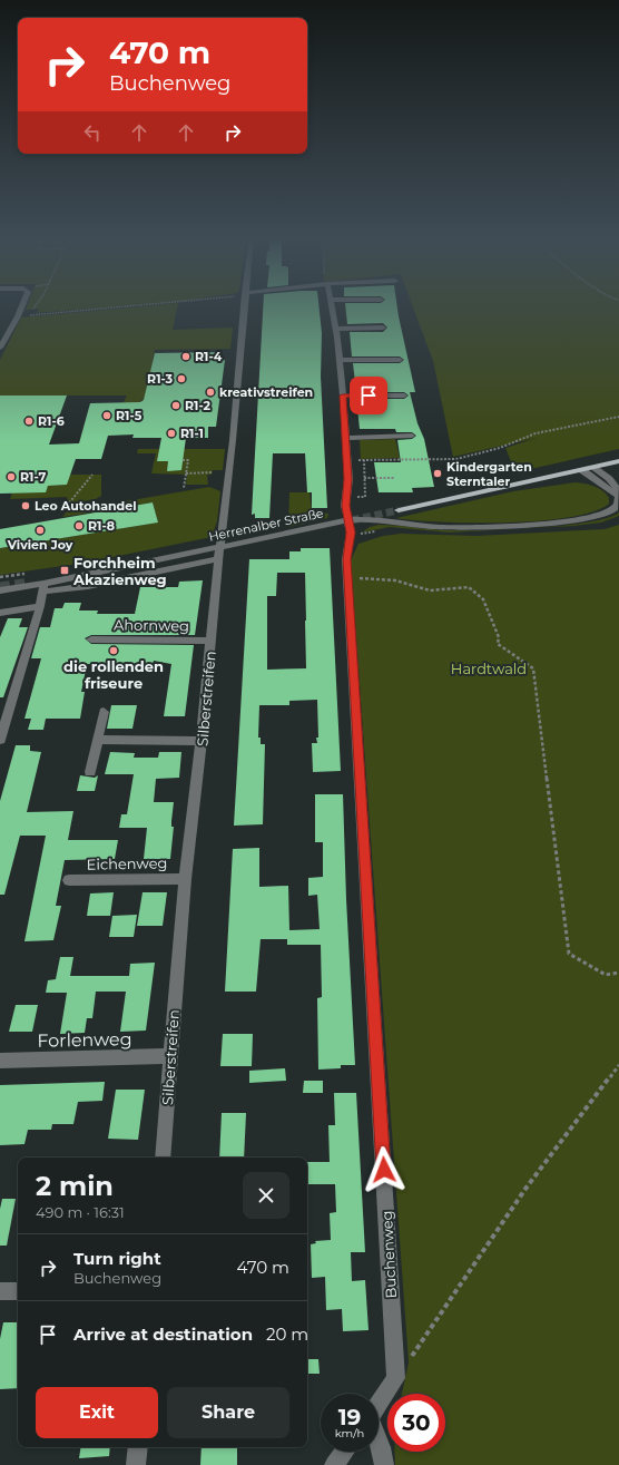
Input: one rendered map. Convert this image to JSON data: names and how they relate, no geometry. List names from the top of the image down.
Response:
{
  "streets": {
    "street": [
      "Herrenalber Straße",
      "Ahornweg",
      "Silberstreifen",
      "Eichenweg",
      "Forlenweg",
      "Buchenweg"
    ]
  },
  "crossings": [
    ["Herrenalber Straße", "Silberstreifen"],
    ["Herrenalber Straße", "Buchenweg"],
    ["Ahornweg", "Silberstreifen"],
    ["Silberstreifen", "Eichenweg"],
    ["Silberstreifen", "Forlenweg"]
  ],
  "parks": ["Hardtwald"],
  "places": {
    "other": [
      "R1-4",
      "R1-3",
      "kreativstreifen",
      "R1-2",
      "R1-5",
      "R1-6",
      "R1-1",
      "Kindergarten Sterntaler",
      "R1-7",
      "Leo Autohandel",
      "R1-8",
      "Vivien Joy",
      "die rollenden friseure"
    ],
    "transit": ["Forchheim Akazienweg"]
  },
  "page": {
    "turn": ["470 m", "Buchenweg"],
    "heading": ["2 min", "490 m · 16:31"],
    "list": [
      {
        "name": "Turn right",
        "note": "Buchenweg",
        "value": "470 m"
      },
      {
        "name": "Arrive at destination",
        "value": "20 m"
      }
    ],
    "buttons": ["Exit", "Share"],
    "speed": "19 km/h",
    "limit": "30"
  }
}
